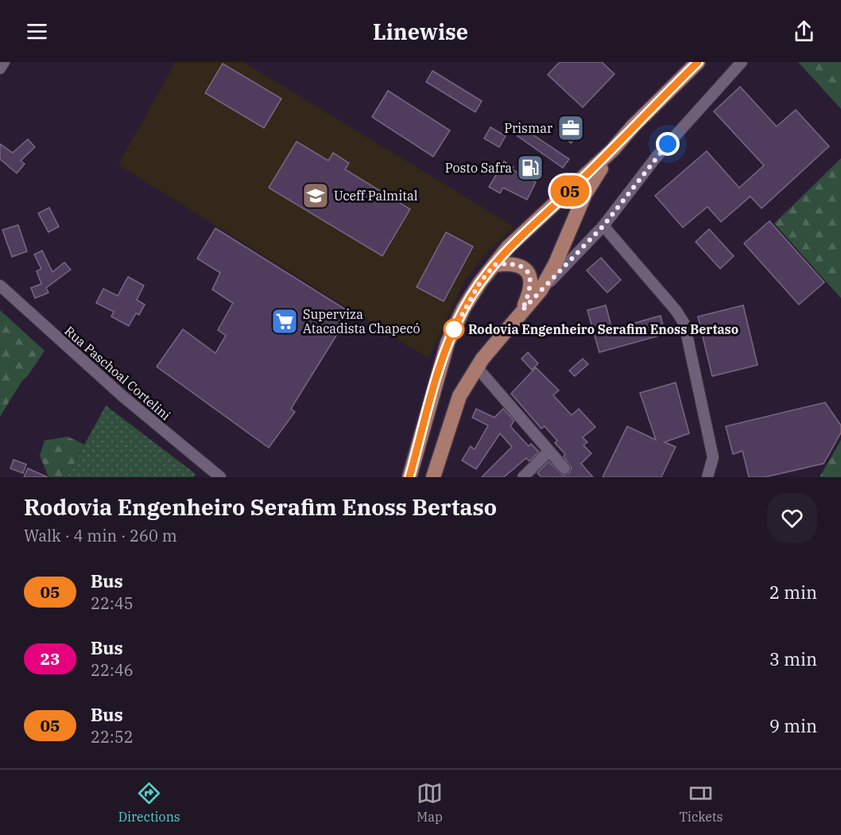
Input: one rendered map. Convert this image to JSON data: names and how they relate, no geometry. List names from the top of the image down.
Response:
{
  "streets": {
    "street": ["Rua Paschoal Cortelini"]
  },
  "places": {
    "office": ["Prismar"],
    "fuel station": ["Posto Safra"],
    "school or university": ["Uceff Palmital"],
    "supermarket": ["Superviza Atacadista Chapecó"],
    "other": ["Rodovia Engenheiro Serafim Enoss Bertaso"]
  },
  "lines": ["bus line 05"],
  "page": {
    "header": "Linewise",
    "on_map": "05",
    "heading": ["Rodovia Engenheiro Serafim Enoss Bertaso", "Walk · 4 min · 260 m"],
    "list": [
      {
        "mark": "05",
        "name": "Bus",
        "note": "22:45",
        "value": "2 min"
      },
      {
        "mark": "23",
        "name": "Bus",
        "note": "22:46",
        "value": "3 min"
      },
      {
        "mark": "05",
        "name": "Bus",
        "note": "22:52",
        "value": "9 min"
      }
    ],
    "tabs": ["Directions", "Map", "Tickets"]
  }
}
